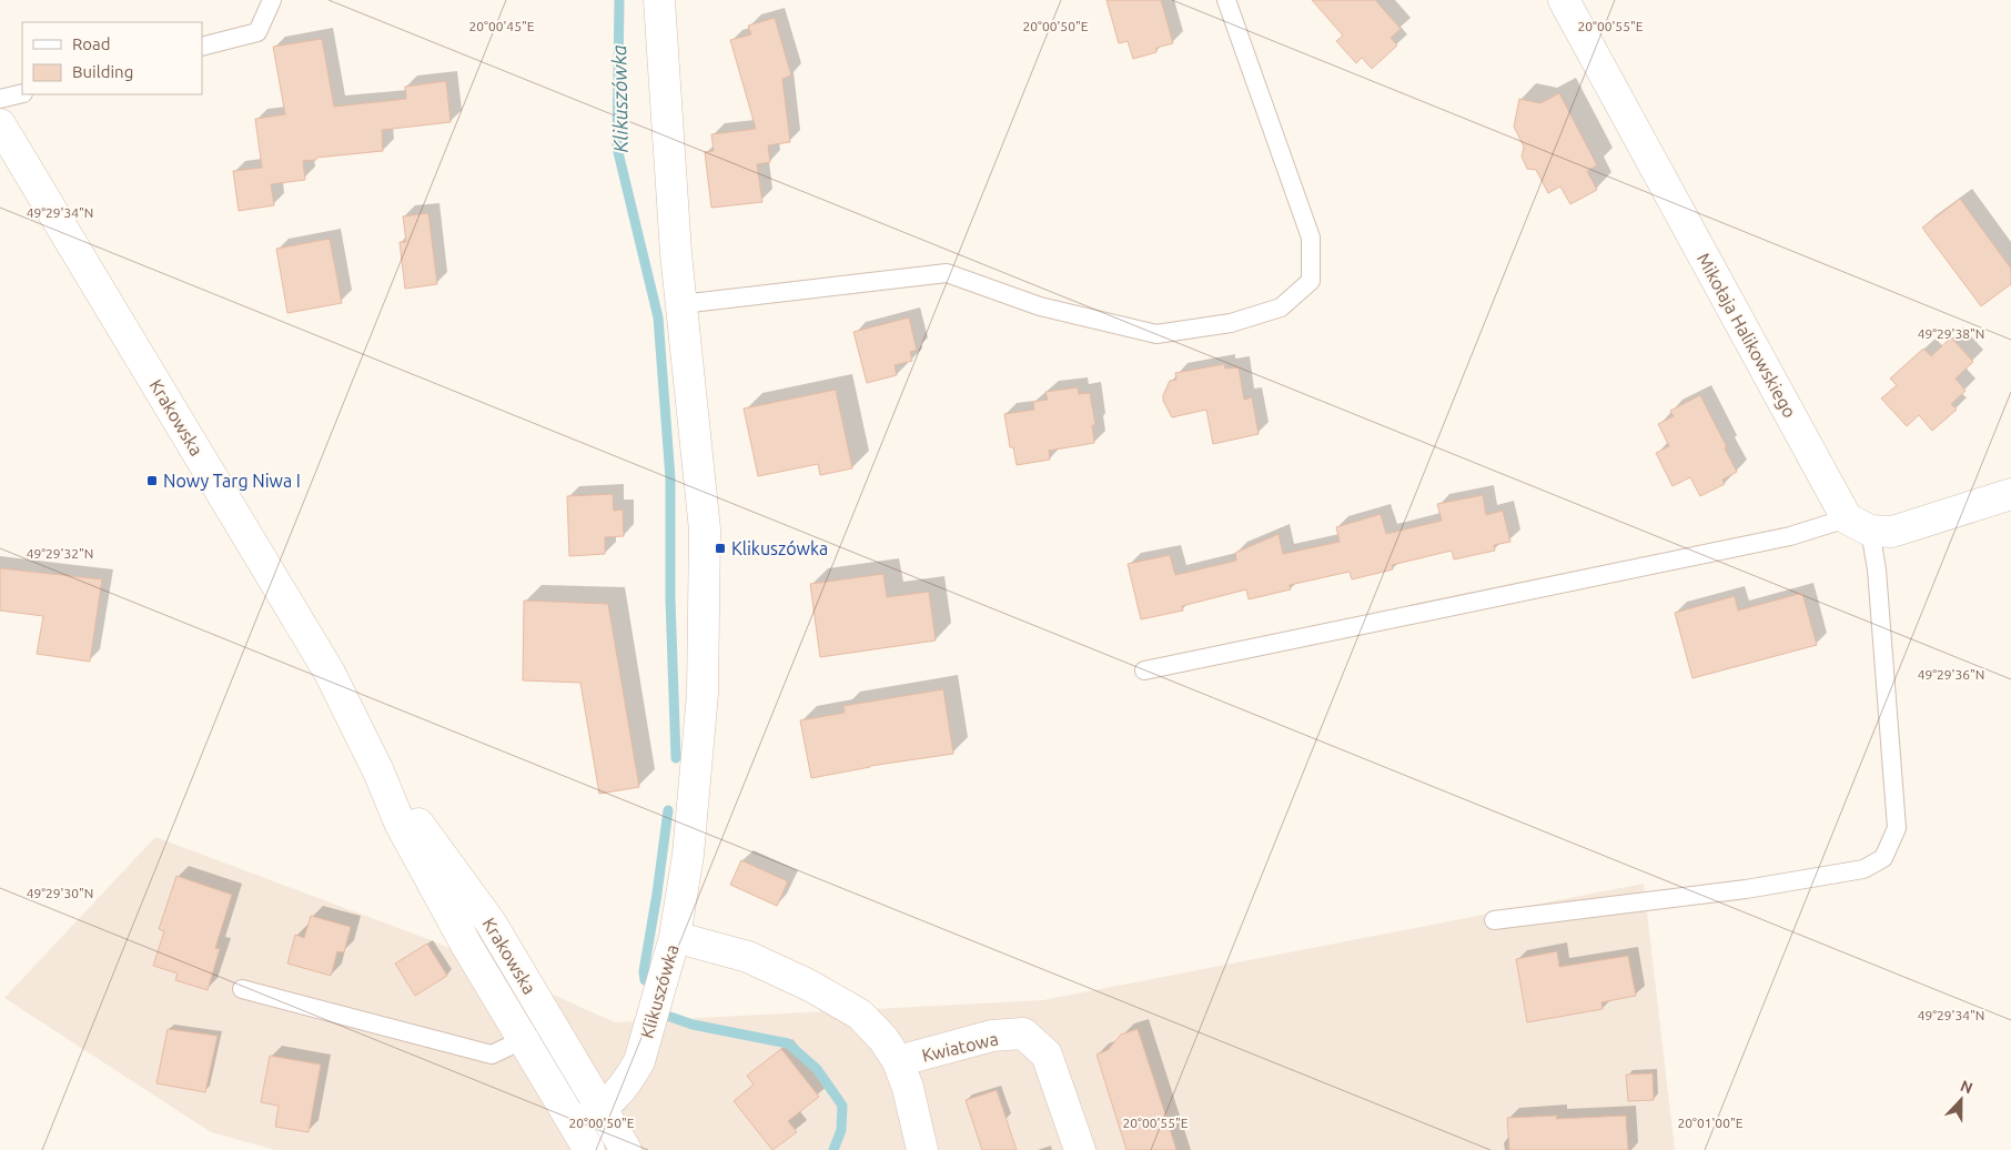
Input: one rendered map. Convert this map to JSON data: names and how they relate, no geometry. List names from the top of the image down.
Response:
{
  "streets": {
    "street": [
      "Mikołaja Halikowskiego",
      "Krakowska",
      "Klikuszówka",
      "Kwiatowa"
    ]
  },
  "crossings": [
    ["Krakowska", "Klikuszówka"]
  ],
  "water": ["Klikuszówka"],
  "places": {
    "transit": ["Nowy Targ Niwa I", "Klikuszówka"]
  },
  "legend": ["Road", "Building"],
  "north": "top",
  "coordinates": [
    "20°00'45\"E",
    "20°00'50\"E",
    "20°00'55\"E",
    "49°29'34\"N",
    "49°29'38\"N",
    "49°29'32\"N",
    "49°29'36\"N",
    "49°29'30\"N",
    "20°01'00\"E"
  ]
}
